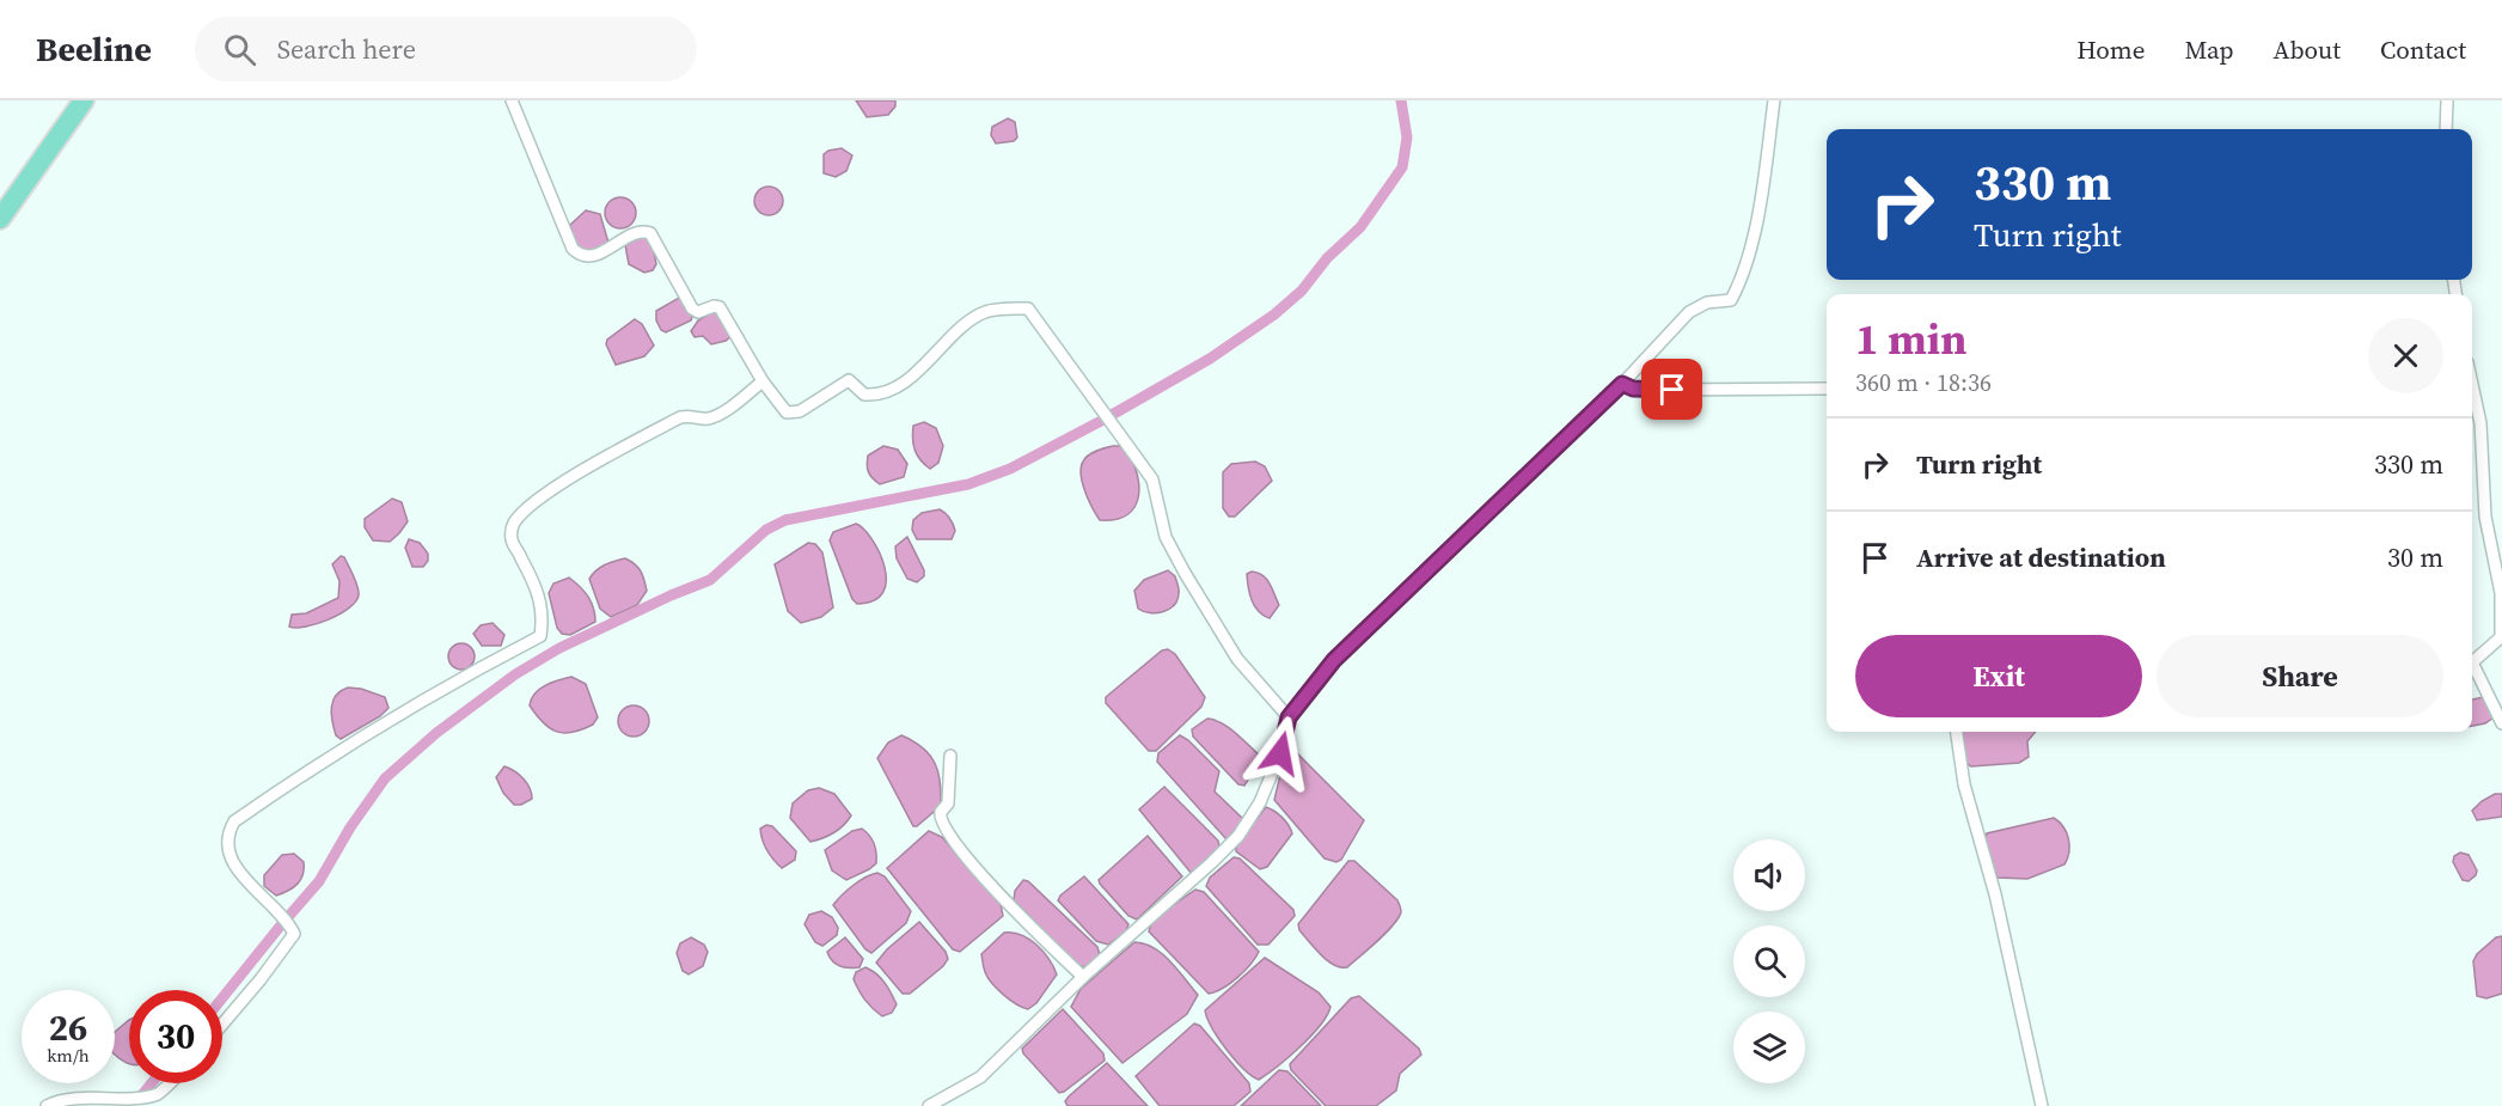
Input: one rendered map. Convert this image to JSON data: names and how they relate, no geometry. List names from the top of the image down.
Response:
{
  "page": {
    "header": "Beeline",
    "search": "Search here",
    "nav": [
      "Home",
      "Map",
      "About",
      "Contact"
    ],
    "turn": ["330 m", "Turn right"],
    "heading": ["1 min", "360 m · 18:36"],
    "list": [
      {
        "name": "Turn right",
        "value": "330 m"
      },
      {
        "name": "Arrive at destination",
        "value": "30 m"
      }
    ],
    "buttons": ["Exit", "Share"],
    "speed": "26 km/h",
    "limit": "30"
  }
}
